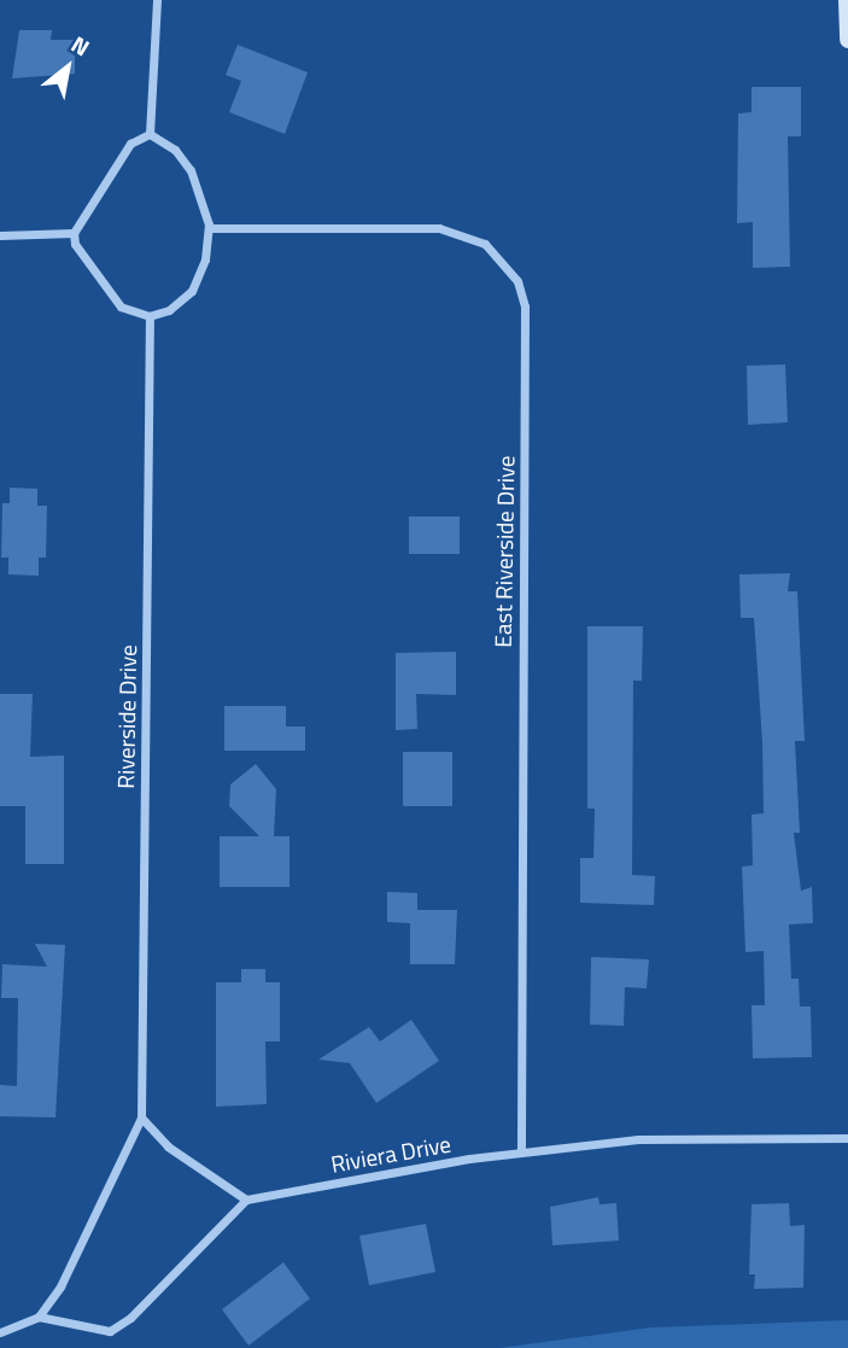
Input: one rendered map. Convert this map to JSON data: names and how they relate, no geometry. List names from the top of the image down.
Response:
{
  "streets": {
    "street": ["East Riverside Drive", "Riverside Drive", "Riviera Drive"]
  },
  "crossings": [
    ["East Riverside Drive", "Riverside Drive"],
    ["East Riverside Drive", "Riviera Drive"]
  ],
  "north": "top right"
}
